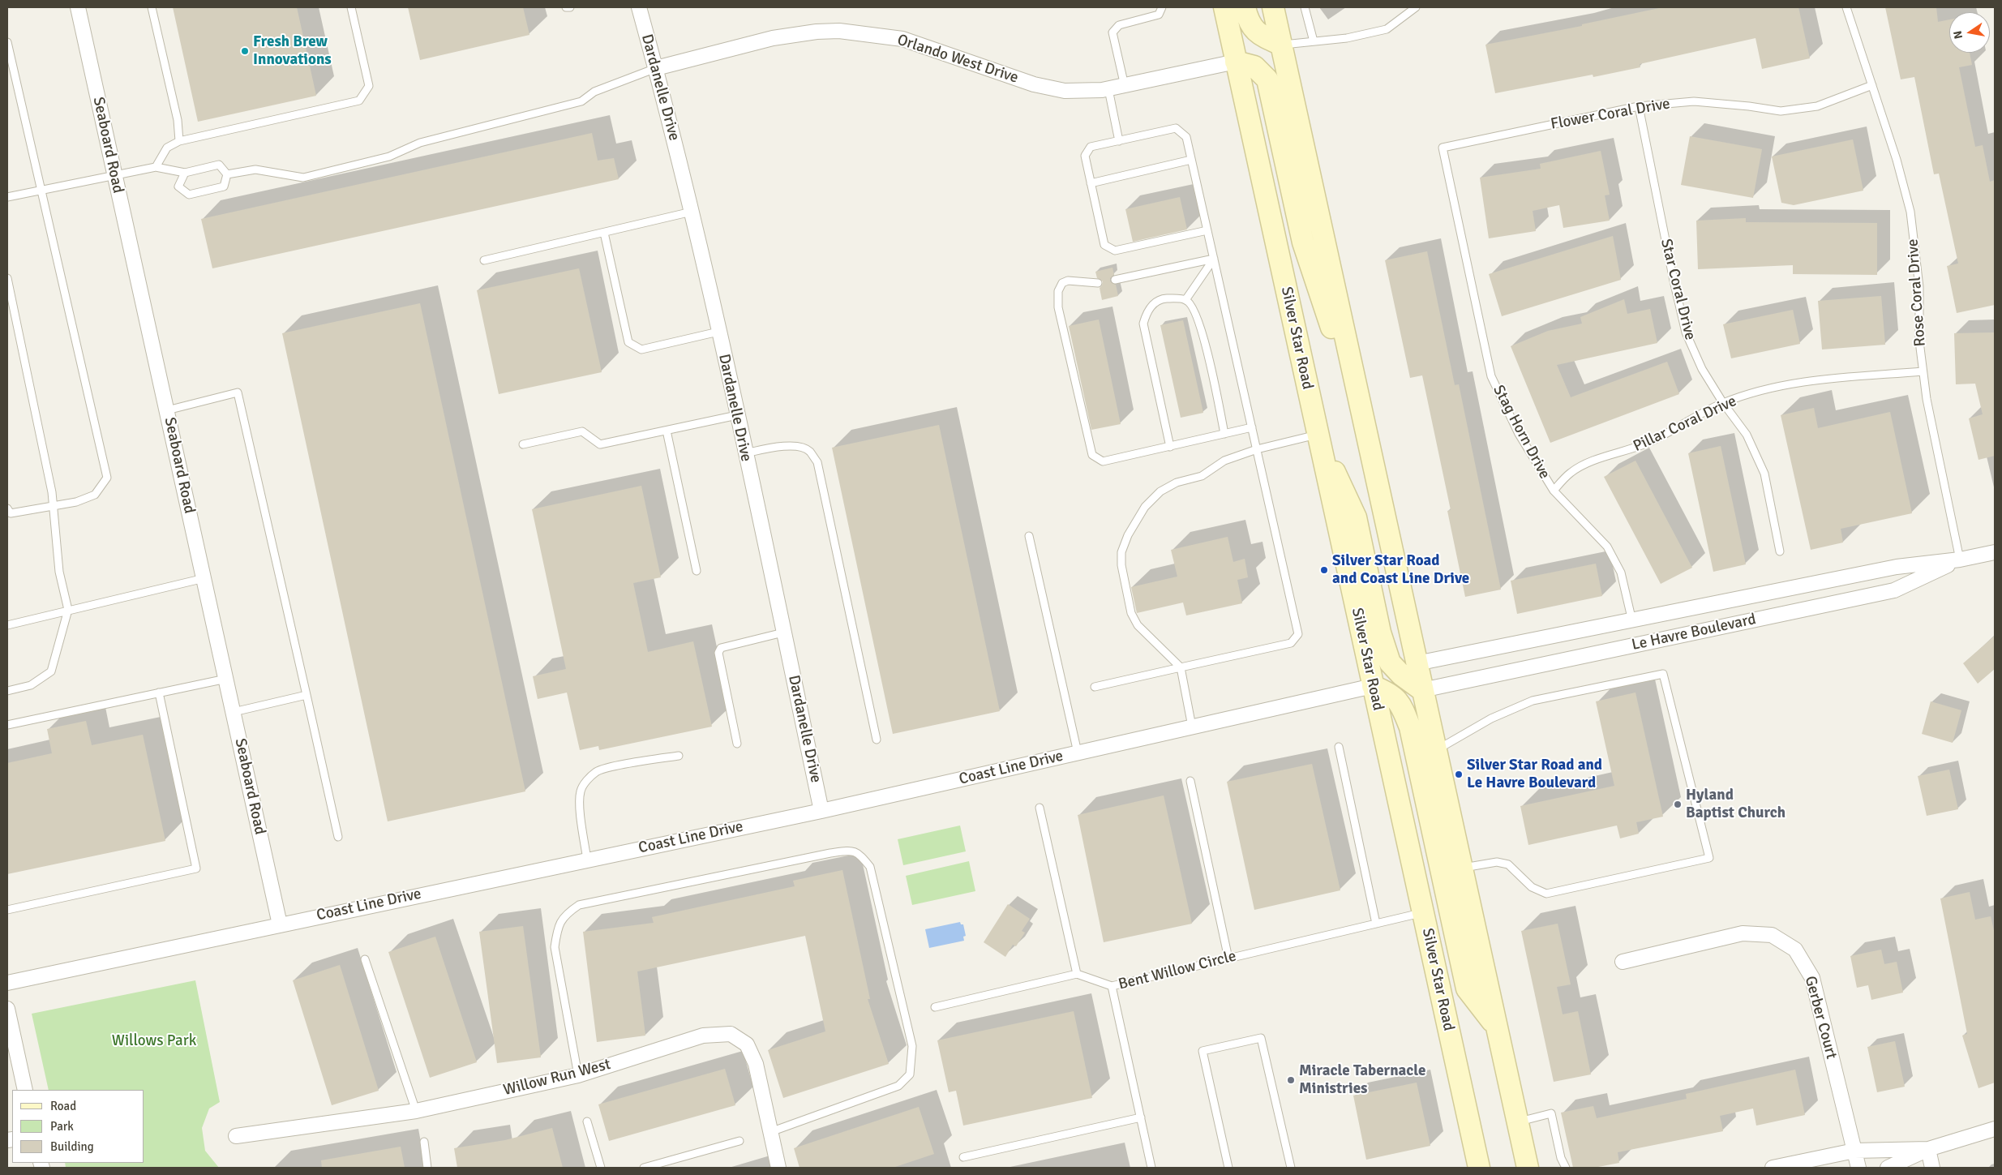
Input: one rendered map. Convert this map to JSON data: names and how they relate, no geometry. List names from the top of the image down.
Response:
{
  "streets": {
    "main road": ["Silver Star Road"],
    "street": [
      "Orlando West Drive",
      "Dardanelle Drive",
      "Seaboard Road",
      "Le Havre Boulevard",
      "Coast Line Drive",
      "Gerber Court",
      "Willow Run West"
    ],
    "lane": [
      "Flower Coral Drive",
      "Star Coral Drive",
      "Rose Coral Drive",
      "Pillar Coral Drive",
      "Stag Horn Drive",
      "Bent Willow Circle"
    ]
  },
  "crossings": [
    ["Orlando West Drive", "Dardanelle Drive"],
    ["Orlando West Drive", "Silver Star Road"],
    ["Dardanelle Drive", "Coast Line Drive"],
    ["Flower Coral Drive", "Star Coral Drive"],
    ["Flower Coral Drive", "Rose Coral Drive"],
    ["Flower Coral Drive", "Stag Horn Drive"],
    ["Seaboard Road", "Coast Line Drive"],
    ["Star Coral Drive", "Pillar Coral Drive"],
    ["Rose Coral Drive", "Pillar Coral Drive"],
    ["Rose Coral Drive", "Le Havre Boulevard"],
    ["Silver Star Road", "Coast Line Drive"],
    ["Silver Star Road", "Bent Willow Circle"],
    ["Pillar Coral Drive", "Stag Horn Drive"],
    ["Stag Horn Drive", "Le Havre Boulevard"]
  ],
  "parks": ["Willows Park"],
  "places": [
    "Fresh Brew Innovations",
    "Silver Star Road and Coast Line Drive",
    "Silver Star Road and Le Havre Boulevard",
    "Hyland Baptist Church",
    "Miracle Tabernacle Ministries"
  ],
  "legend": ["Road", "Park", "Building"],
  "north": "left"
}
